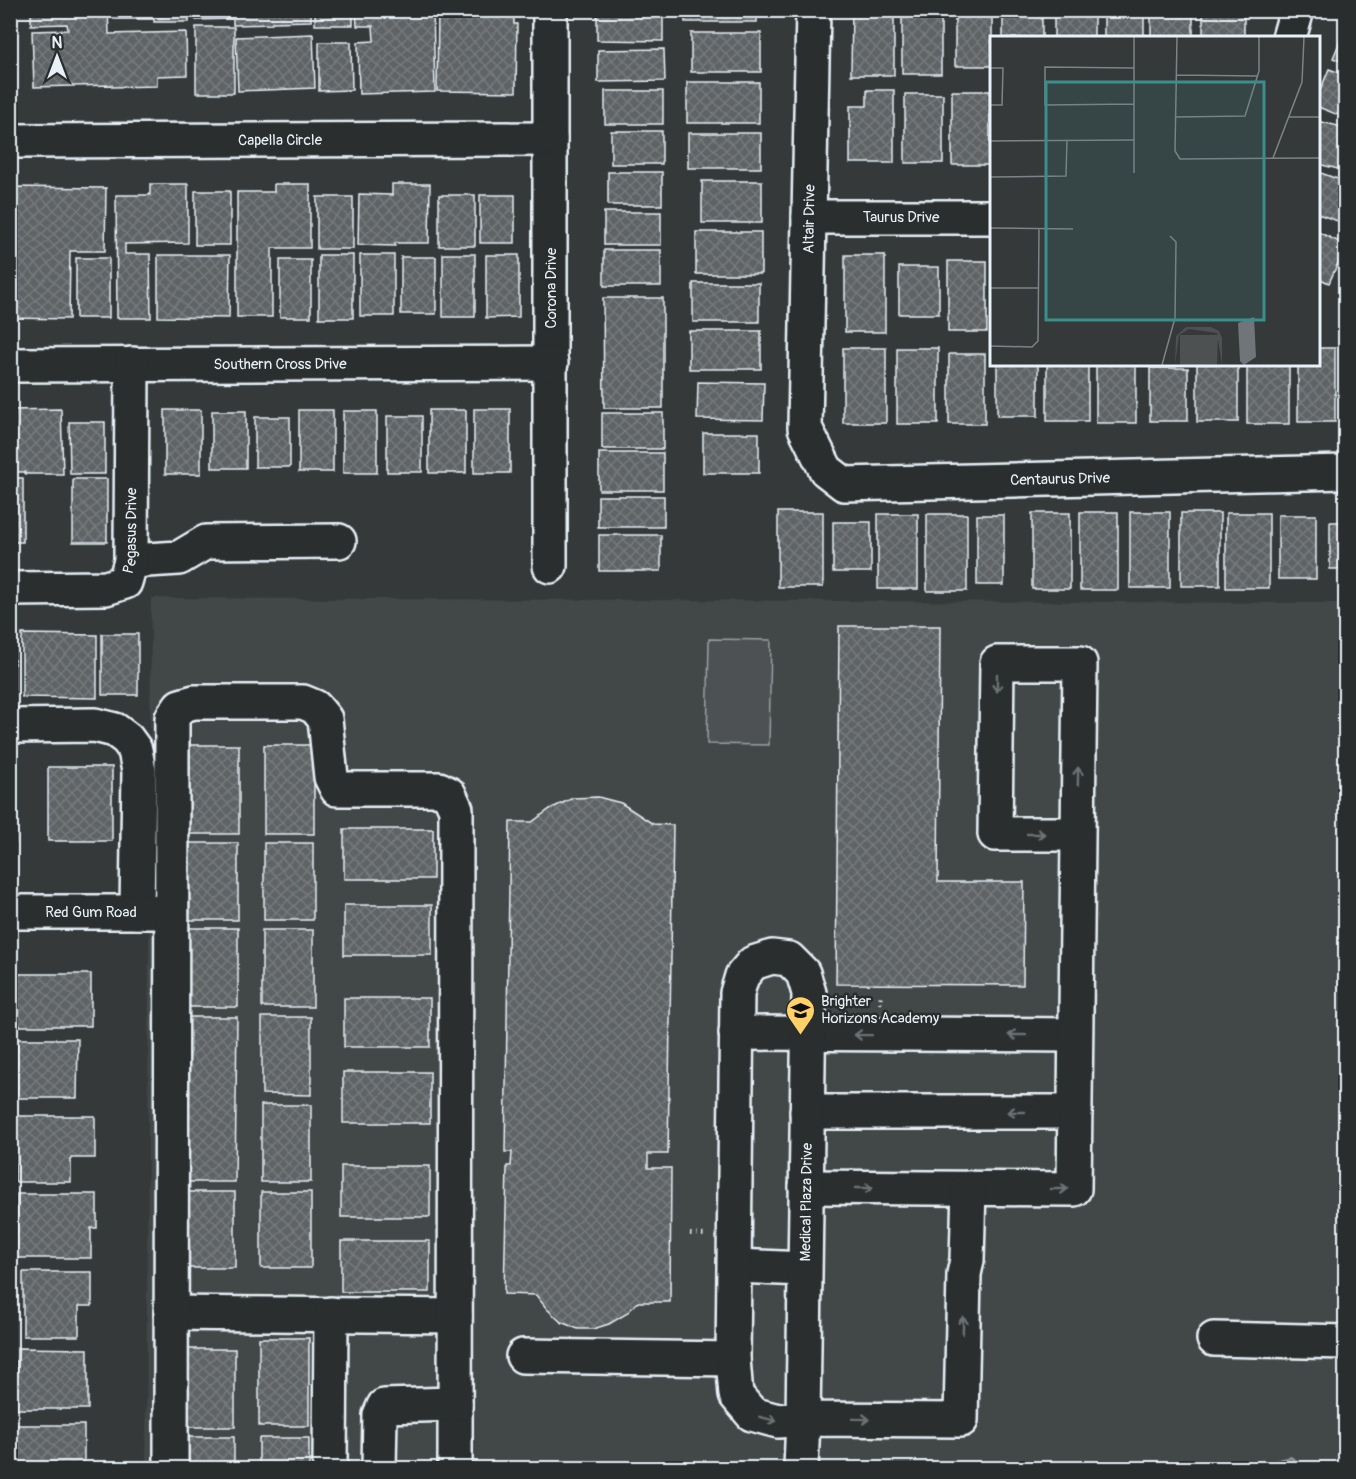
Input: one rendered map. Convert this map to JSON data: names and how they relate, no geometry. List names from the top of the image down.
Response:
{
  "streets": {
    "street": [
      "Capella Circle",
      "Taurus Drive",
      "Altair Drive",
      "Corona Drive",
      "Southern Cross Drive",
      "Centaurus Drive",
      "Pegasus Drive",
      "Red Gum Road",
      "Medical Plaza Drive"
    ]
  },
  "crossings": [
    ["Capella Circle", "Corona Drive"],
    ["Taurus Drive", "Altair Drive"],
    ["Altair Drive", "Centaurus Drive"],
    ["Corona Drive", "Southern Cross Drive"],
    ["Southern Cross Drive", "Pegasus Drive"]
  ],
  "places": {
    "school or university": ["Brighter Horizons Academy"]
  },
  "north": "top"
}
